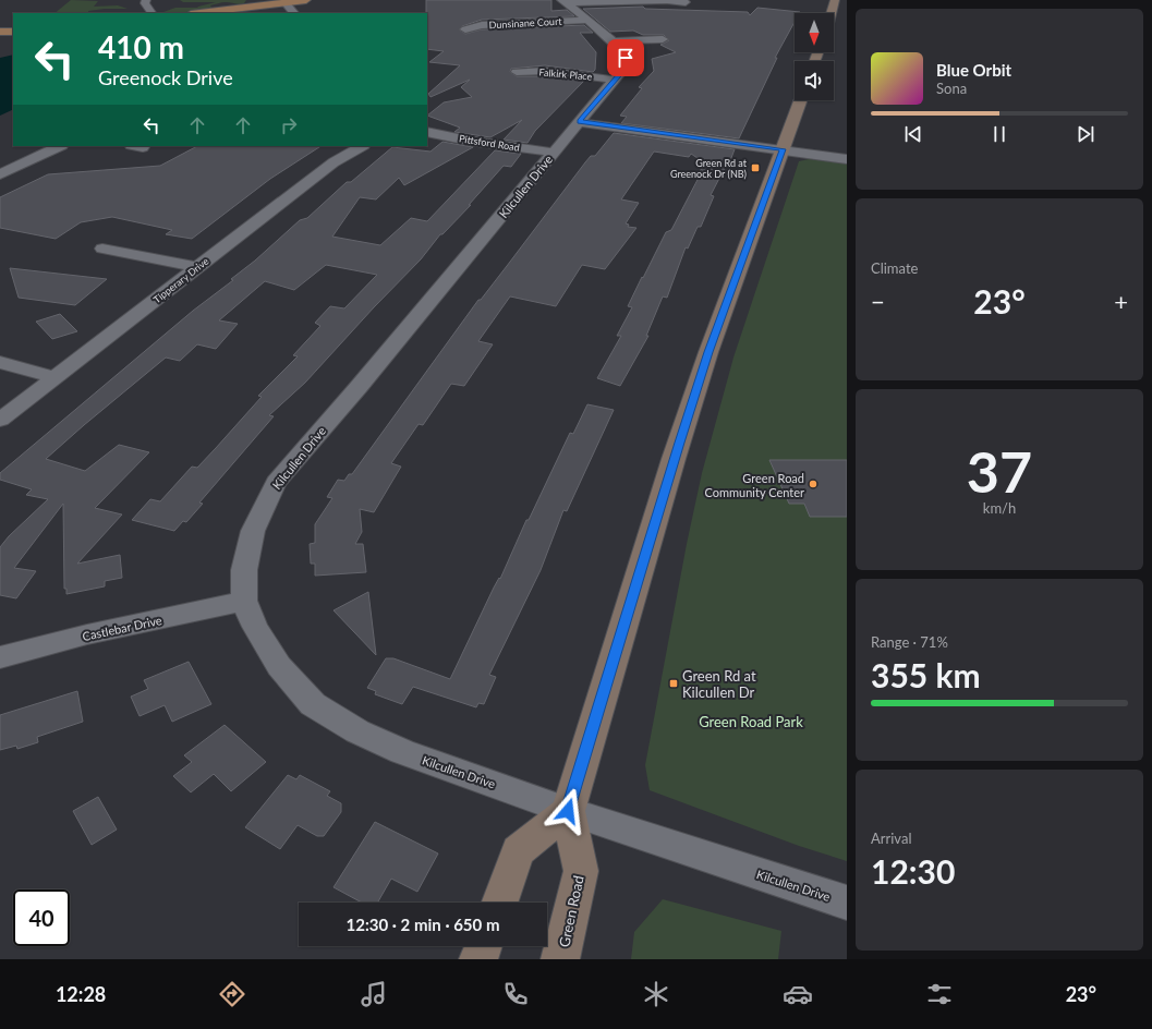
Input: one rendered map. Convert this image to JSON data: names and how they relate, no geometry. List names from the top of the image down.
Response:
{
  "streets": {
    "street": [
      "Dunsinane Court",
      "Falkirk Place",
      "Pittsford Road",
      "Kilcullen Drive",
      "Tipperary Drive",
      "Castlebar Drive",
      "Green Road"
    ]
  },
  "crossings": [
    ["Dunsinane Court", "Kilcullen Drive"],
    ["Falkirk Place", "Kilcullen Drive"],
    ["Pittsford Road", "Kilcullen Drive"],
    ["Kilcullen Drive", "Castlebar Drive"],
    ["Kilcullen Drive", "Green Road"]
  ],
  "parks": ["Green Road Park"],
  "places": {
    "transit": ["Green Rd at Greenock Dr (NB)", "Green Rd at Kilcullen Dr"],
    "other": ["Green Road Community Center"]
  },
  "north": "bottom",
  "page": {
    "turn": ["410 m", "Greenock Drive"],
    "song": ["Blue Orbit", "Sona"],
    "tile": [
      "Climate",
      ["37", "km/h"],
      ["Range · 71%", "355 km"],
      ["Arrival", "12:30"]
    ],
    "heat": ["−", "23°", "+"],
    "limit": "40",
    "trip": "12:30 · 2 min · 650 m",
    "tabs": ["12:28", "23°"]
  }
}
